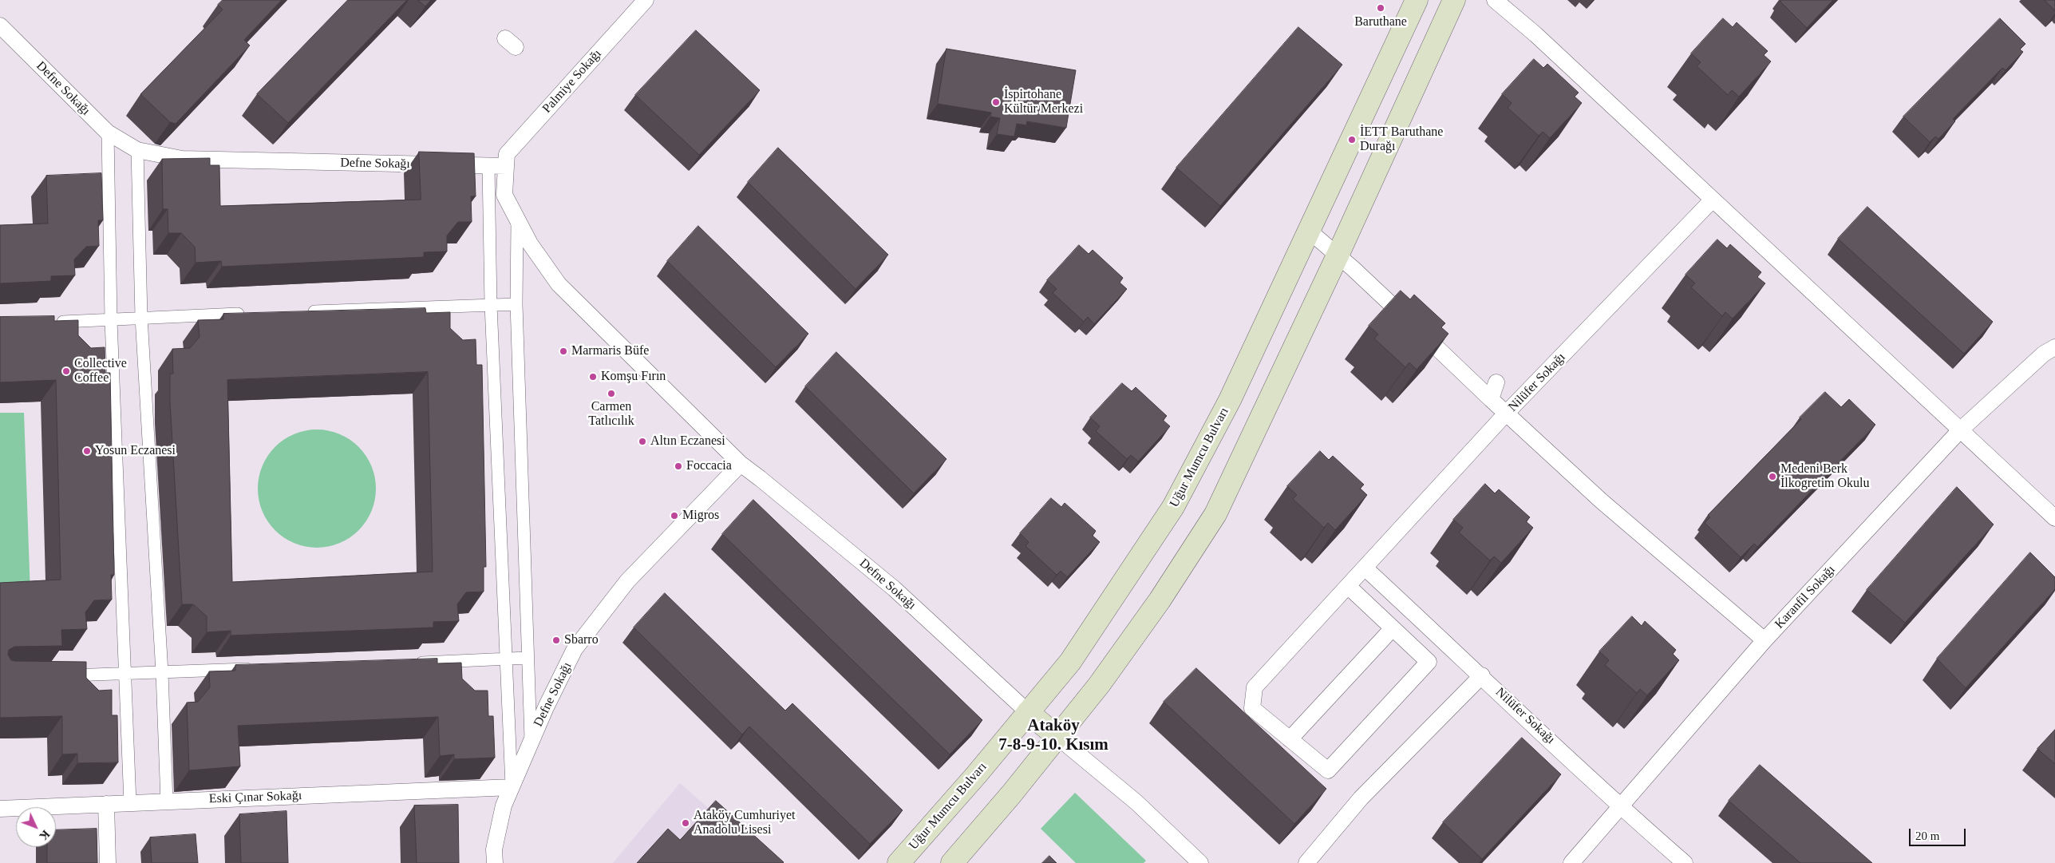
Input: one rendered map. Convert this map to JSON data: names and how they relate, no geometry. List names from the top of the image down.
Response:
{
  "streets": {
    "main road": ["Uğur Mumcu Bulvarı"],
    "street": [
      "Palmiye Sokağı",
      "Defne Sokağı",
      "Nilüfer Sokağı",
      "Karanfil Sokağı",
      "Eski Çınar Sokağı"
    ]
  },
  "crossings": [
    ["Palmiye Sokağı", "Defne Sokağı"],
    ["Defne Sokağı", "Uğur Mumcu Bulvarı"],
    ["Defne Sokağı", "Eski Çınar Sokağı"],
    ["Nilüfer Sokağı", "Karanfil Sokağı"]
  ],
  "districts": ["Ataköy 7-8-9-10. Kısım"],
  "places": [
    "Baruthane",
    "İspirtohane Kültür Merkezi",
    "İETT Baruthane Durağı",
    "Marmaris Büfe",
    "Collective Coffee",
    "Komşu Fırın",
    "Carmen Tatlıcılık",
    "Altın Eczanesi",
    "Yosun Eczanesi",
    "Foccacia",
    "Medeni Berk İlkogretim Okulu",
    "Migros",
    "Sbarro",
    "Ataköy Cumhuriyet Anadolu Lisesi"
  ],
  "scale_bar": "20 m",
  "north": "bottom right"
}
